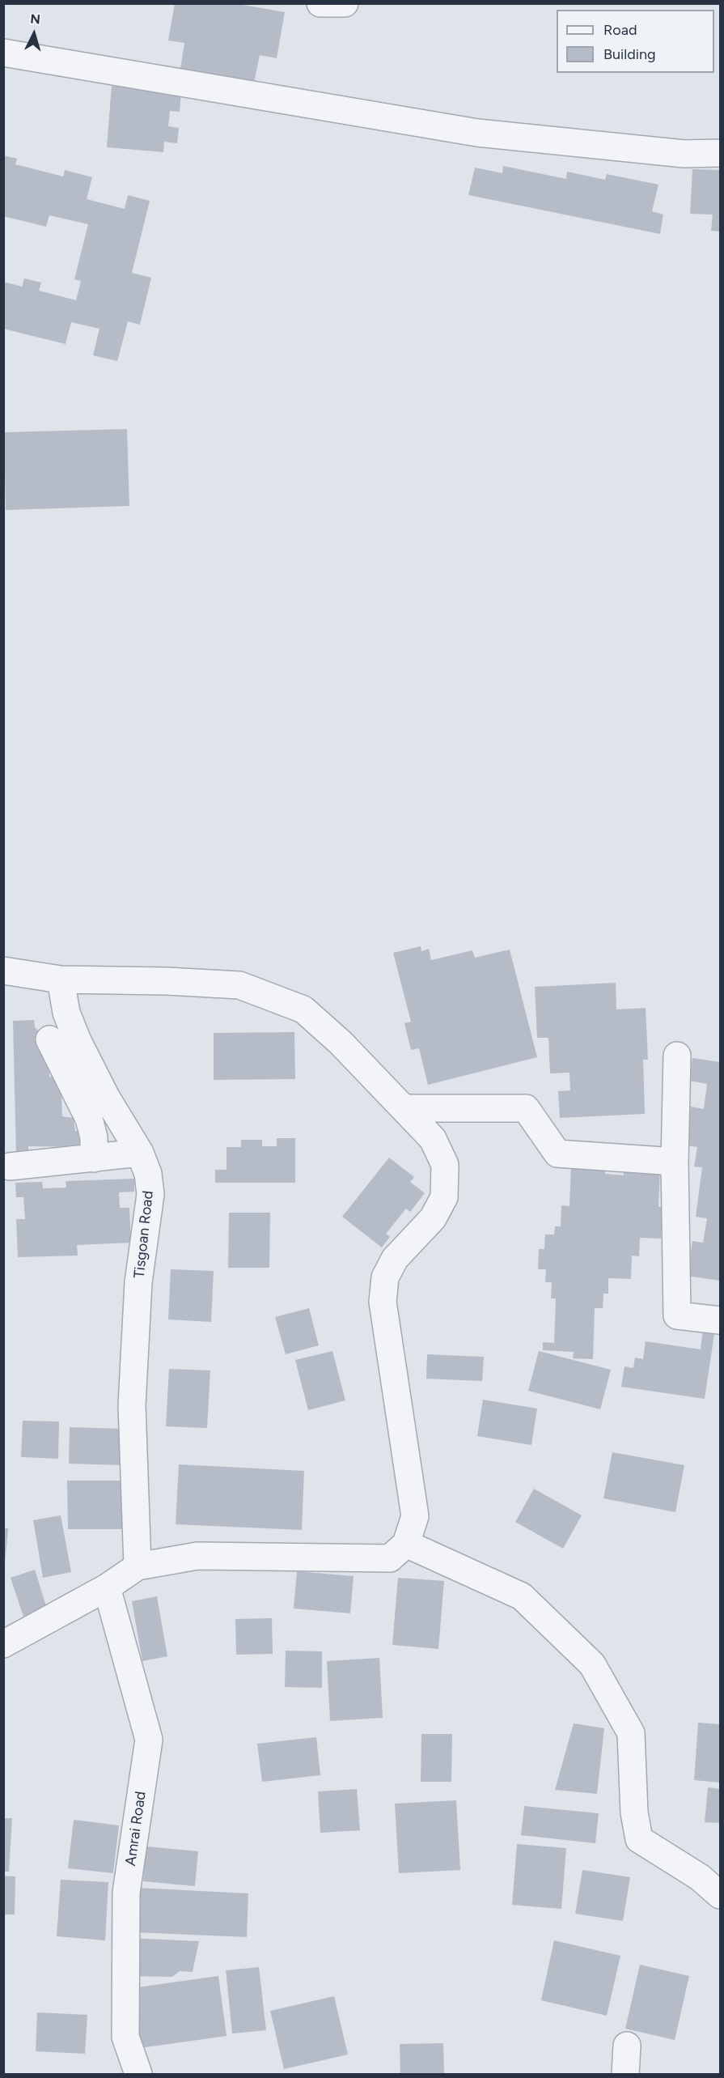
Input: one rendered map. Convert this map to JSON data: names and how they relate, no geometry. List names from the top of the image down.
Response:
{
  "streets": {
    "street": ["Tisgoan Road", "Amrai Road"]
  },
  "legend": ["Road", "Building"],
  "north": "top"
}
